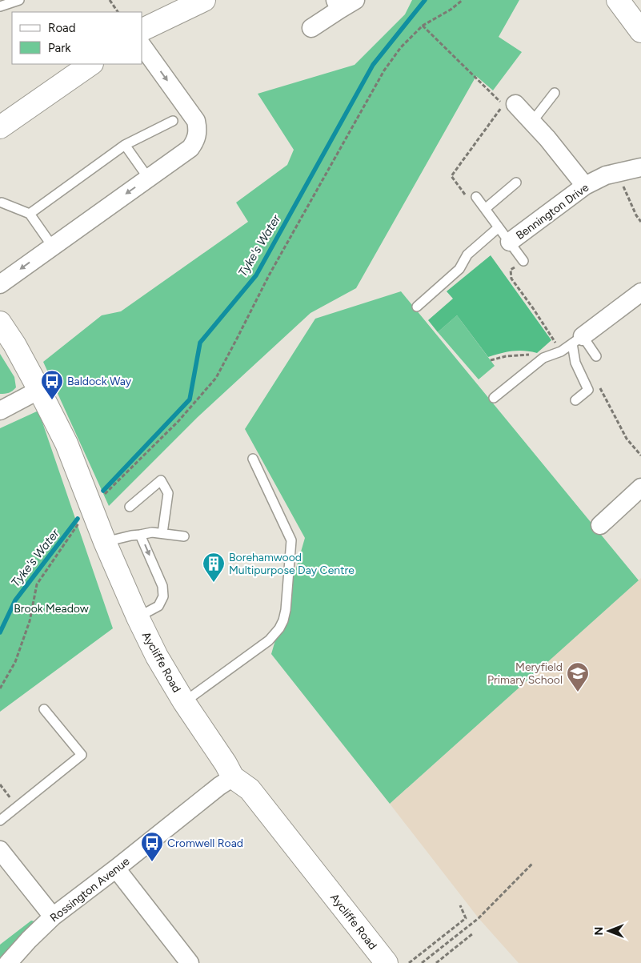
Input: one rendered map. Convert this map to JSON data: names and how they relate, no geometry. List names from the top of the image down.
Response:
{
  "streets": {
    "street": ["Bennington Drive", "Aycliffe Road", "Rossington Avenue"]
  },
  "crossings": [
    ["Aycliffe Road", "Rossington Avenue"]
  ],
  "water": ["Tyke's Water"],
  "parks": ["Brook Meadow"],
  "places": {
    "bus stop": ["Baldock Way", "Cromwell Road"],
    "building": ["Borehamwood Multipurpose Day Centre"],
    "school or university": ["Meryfield Primary School"]
  },
  "legend": ["Road", "Park"],
  "north": "left"
}
